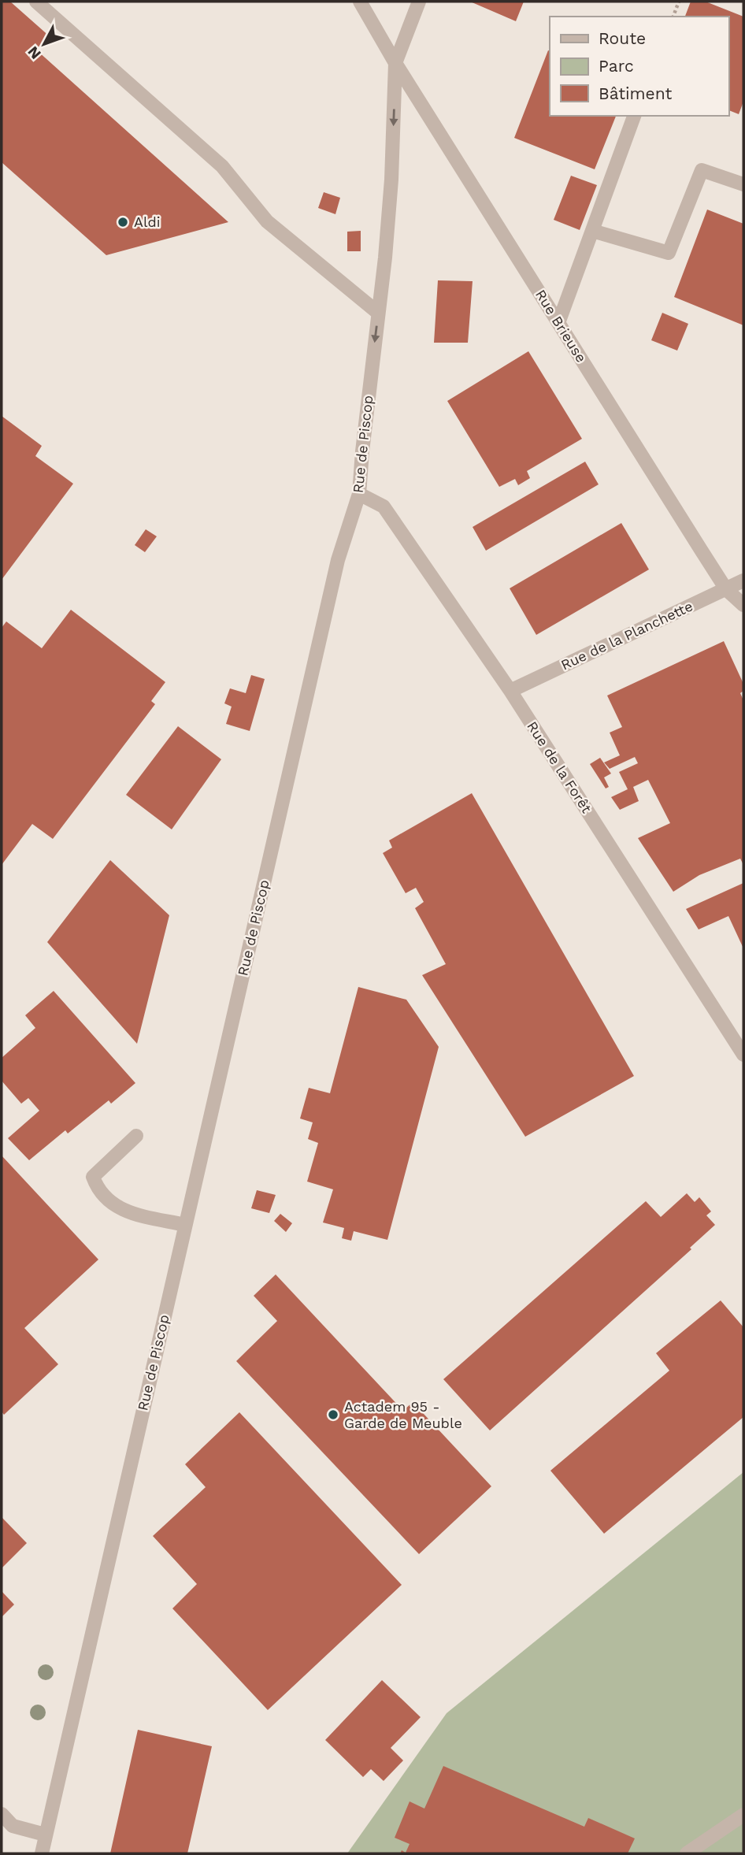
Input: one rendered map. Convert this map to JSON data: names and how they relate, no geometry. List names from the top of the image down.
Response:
{
  "streets": {
    "street": [
      "Rue Brieuse",
      "Rue de Piscop",
      "Rue de la Planchette",
      "Rue de la Forêt"
    ]
  },
  "crossings": [
    ["Rue Brieuse", "Rue de Piscop"],
    ["Rue Brieuse", "Rue de la Planchette"],
    ["Rue de Piscop", "Rue de la Forêt"],
    ["Rue de la Planchette", "Rue de la Forêt"]
  ],
  "places": ["Aldi", "Actadem 95 - Garde de Meuble"],
  "legend": ["Route", "Parc", "Bâtiment"],
  "north": "bottom left"
}
